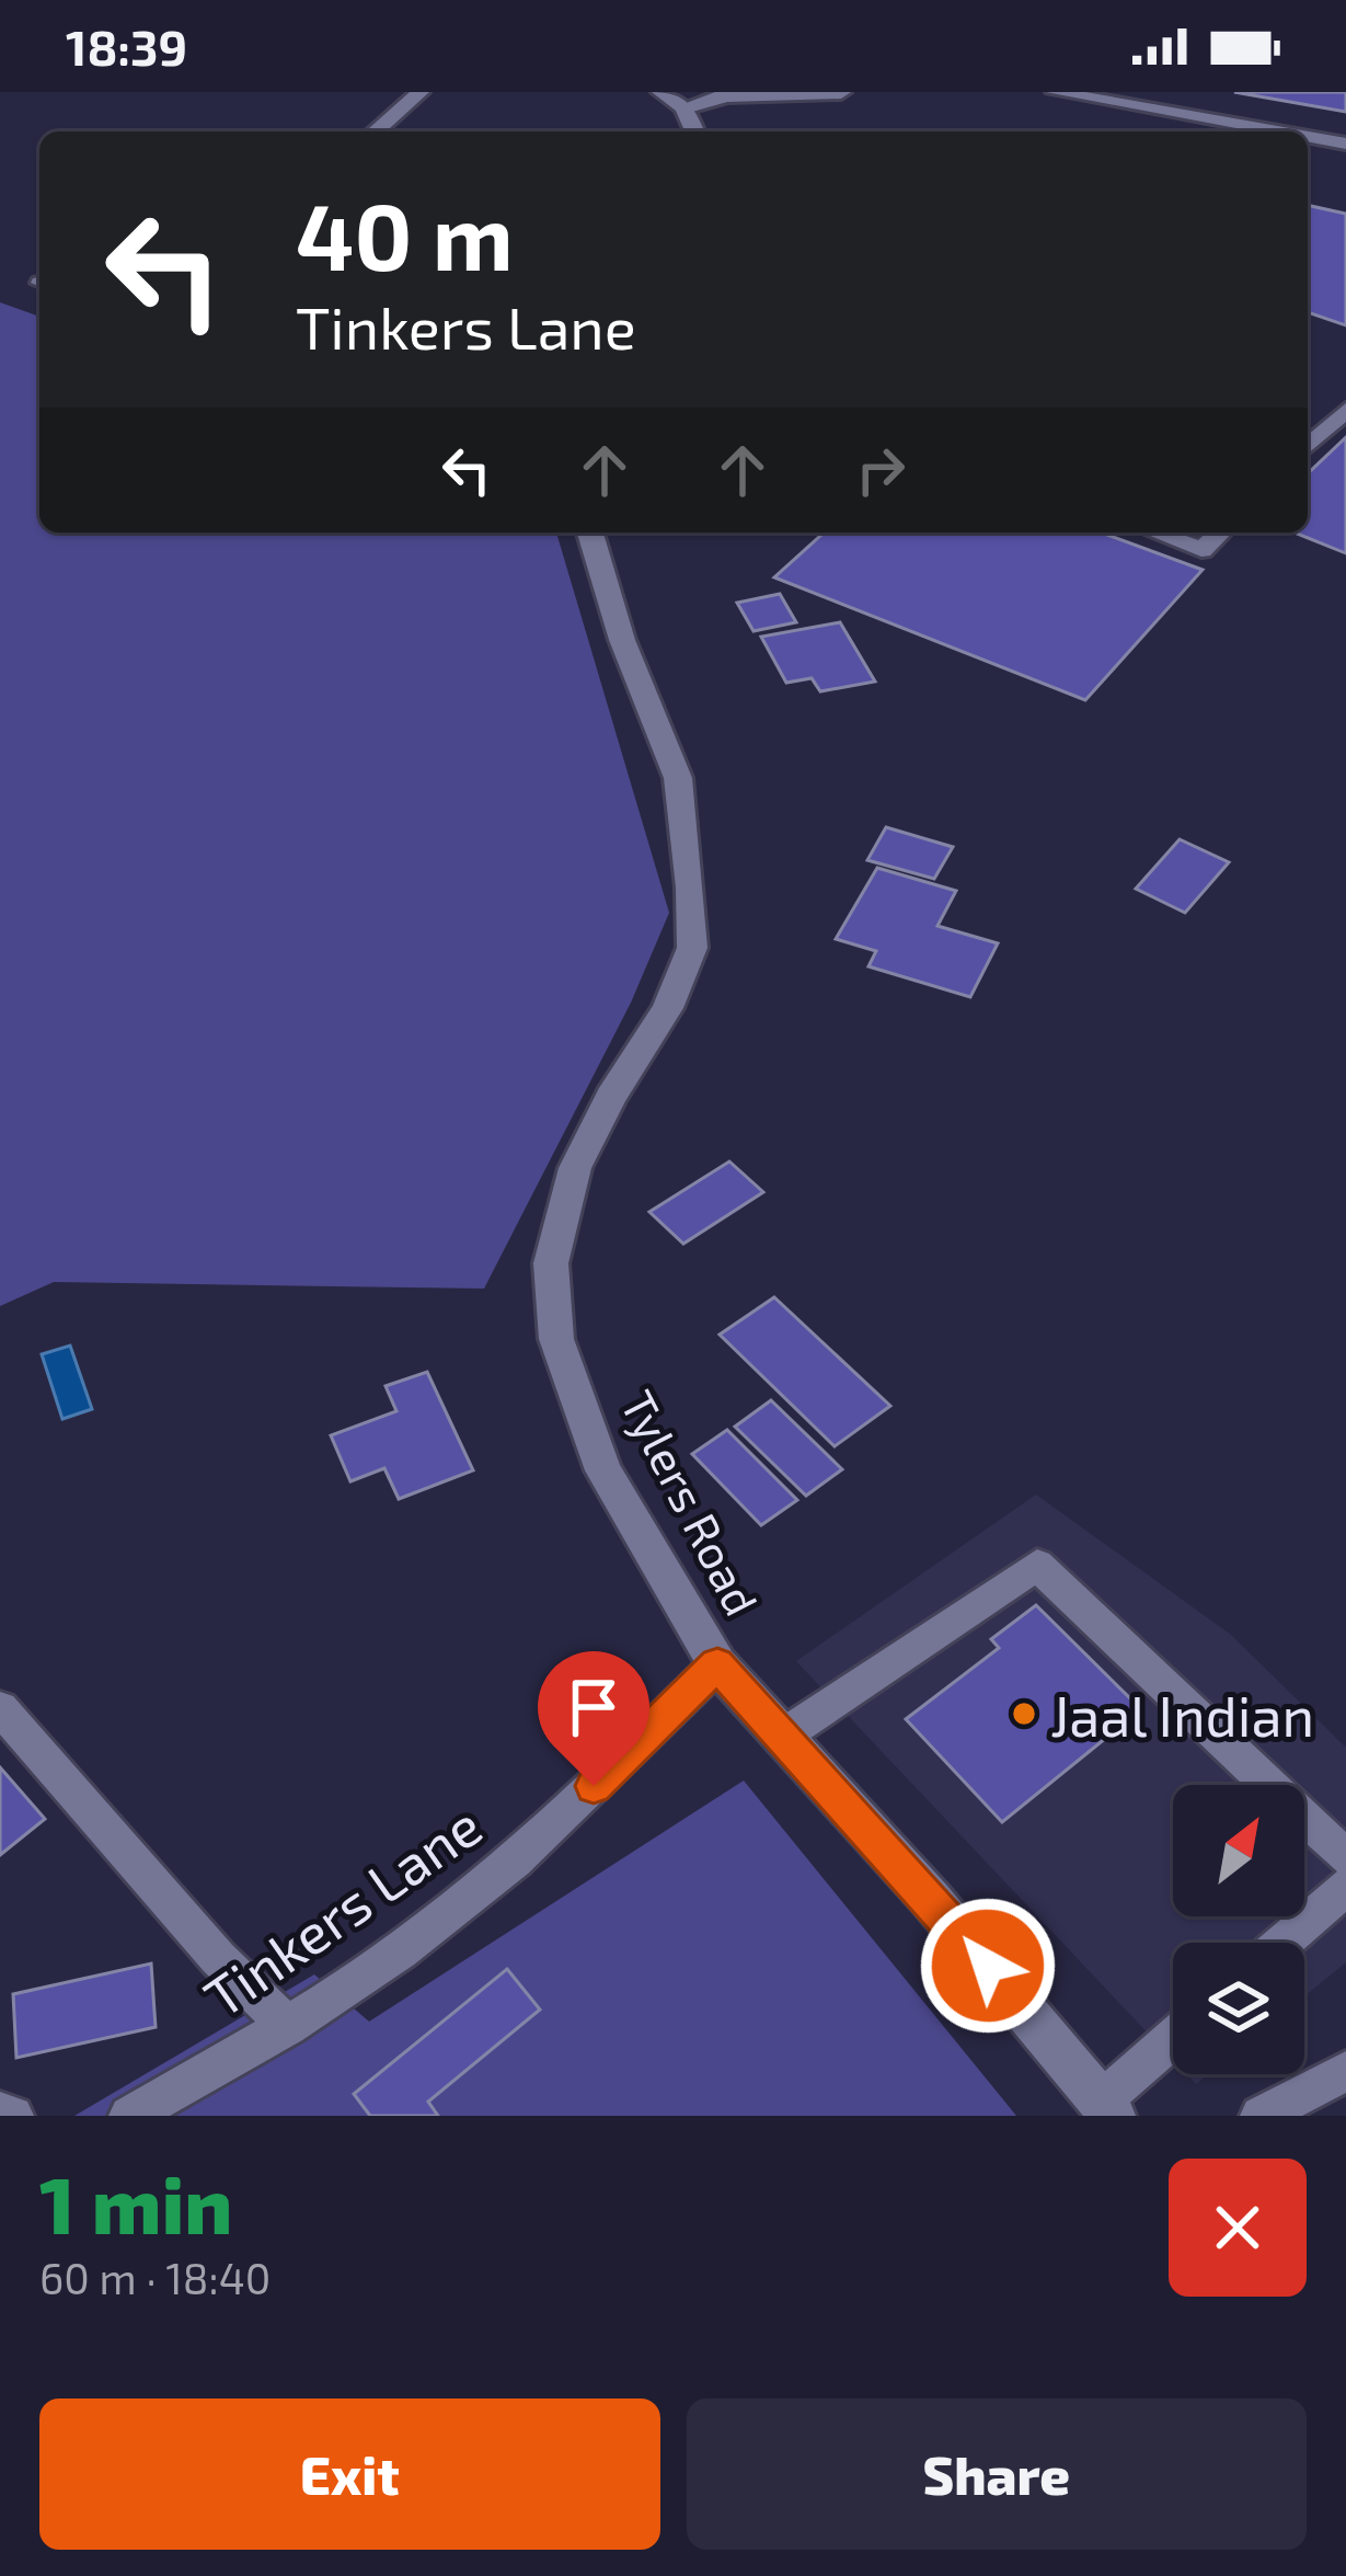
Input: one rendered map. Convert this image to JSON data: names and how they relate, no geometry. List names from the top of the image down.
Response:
{
  "streets": {
    "street": ["Tylers Road"],
    "lane": ["Tinkers Lane"]
  },
  "crossings": [
    ["Tylers Road", "Tinkers Lane"]
  ],
  "places": ["Jaal Indian"],
  "north": "top right",
  "page": {
    "status": "18:39",
    "turn": ["40 m", "Tinkers Lane"],
    "heading": ["1 min", "60 m · 18:40"],
    "buttons": ["Exit", "Share"]
  }
}
